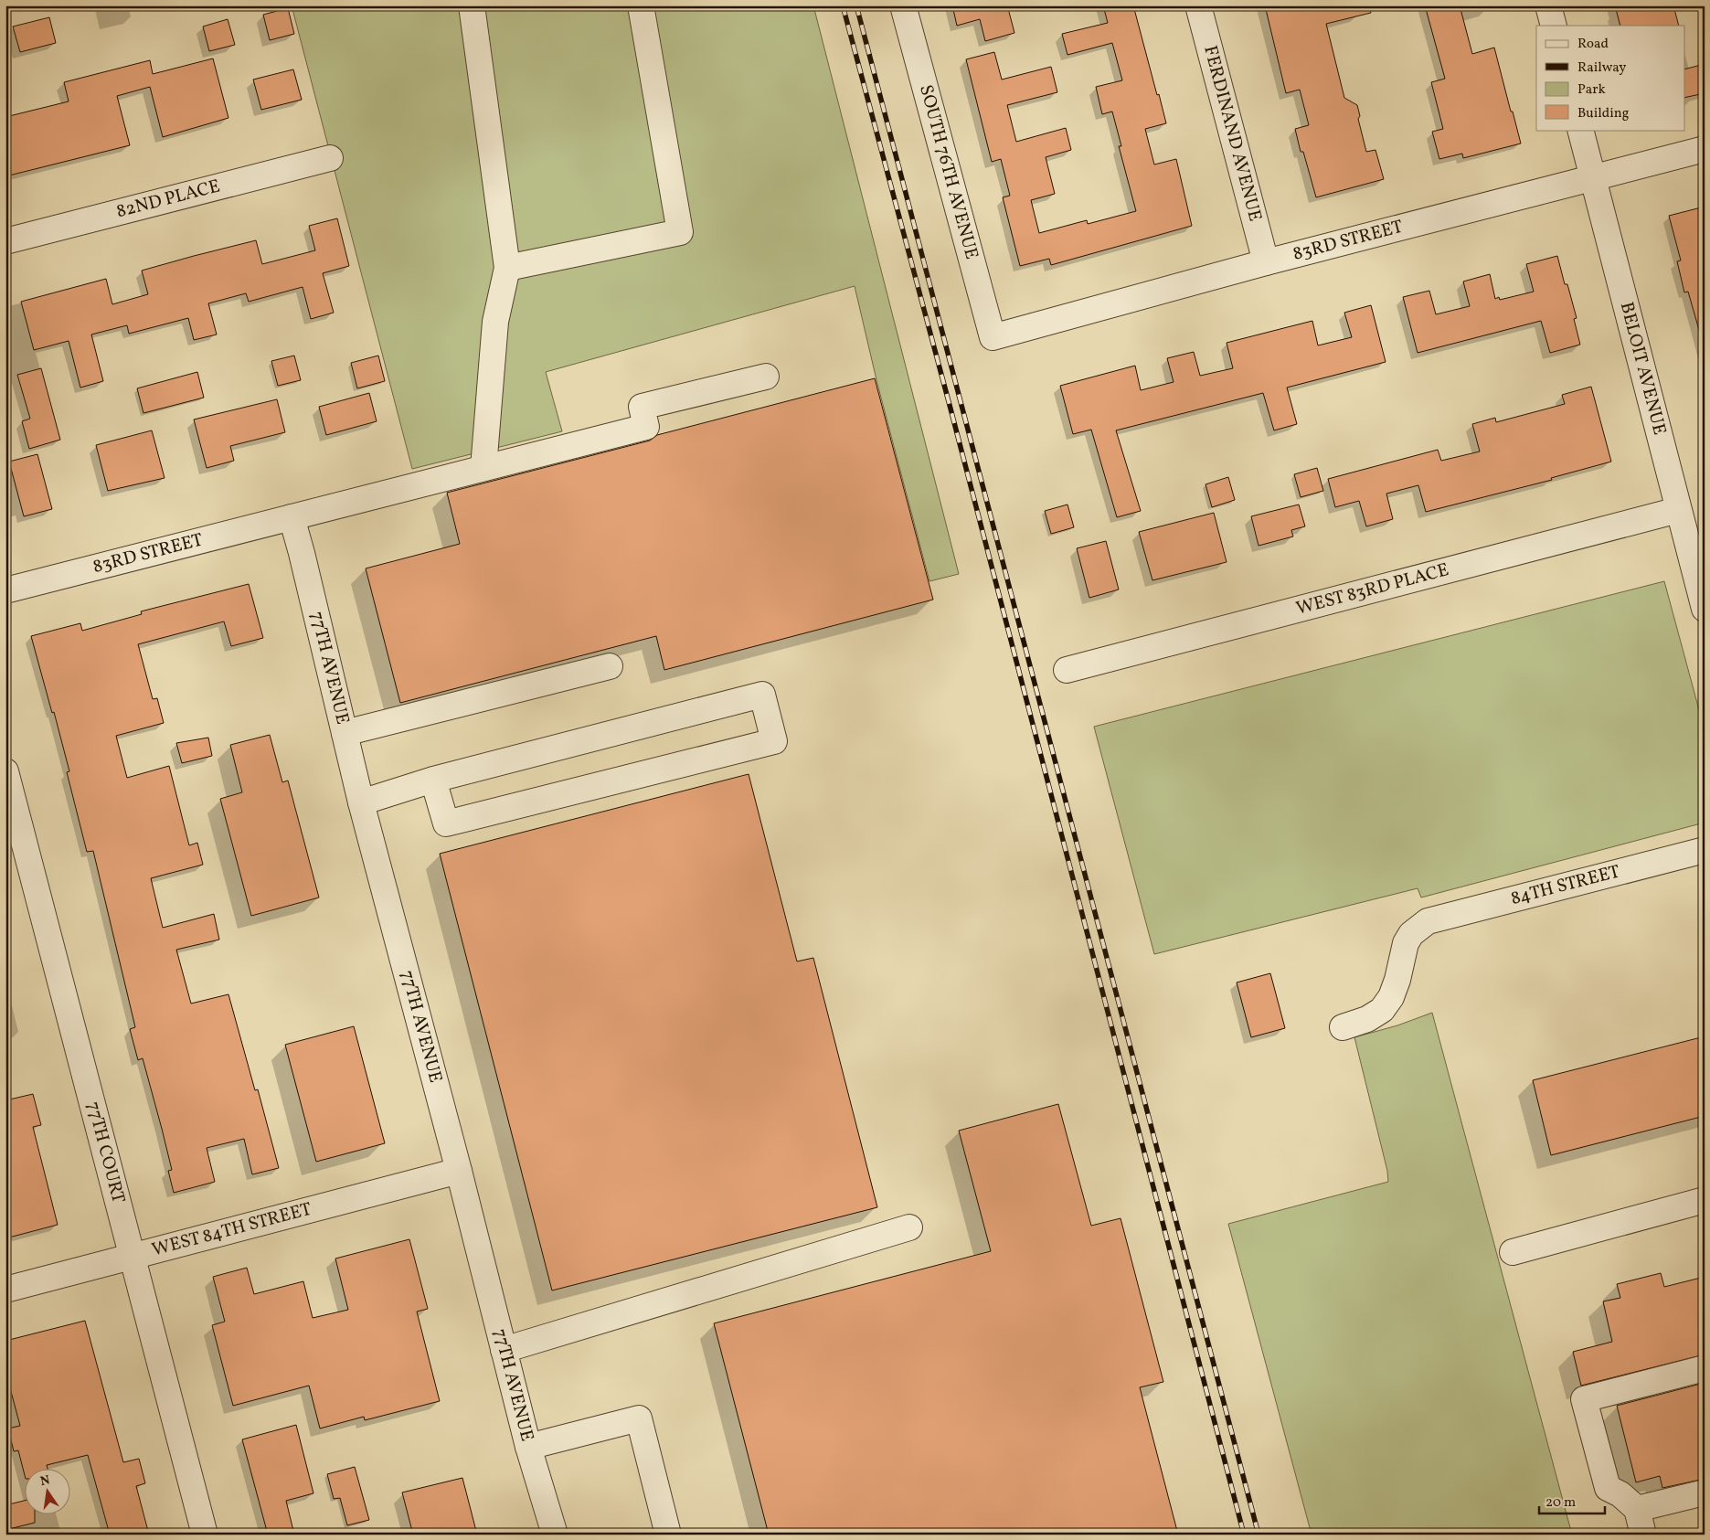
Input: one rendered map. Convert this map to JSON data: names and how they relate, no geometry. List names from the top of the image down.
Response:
{
  "streets": {
    "street": [
      "FERDINAND AVENUE",
      "SOUTH 76TH AVENUE",
      "82ND PLACE",
      "83RD STREET",
      "BELOIT AVENUE",
      "WEST 83RD PLACE",
      "77TH AVENUE",
      "84TH STREET",
      "77TH COURT",
      "WEST 84TH STREET"
    ]
  },
  "crossings": [
    ["FERDINAND AVENUE", "83RD STREET"],
    ["SOUTH 76TH AVENUE", "83RD STREET"],
    ["83RD STREET", "BELOIT AVENUE"],
    ["83RD STREET", "77TH AVENUE"],
    ["BELOIT AVENUE", "WEST 83RD PLACE"],
    ["77TH AVENUE", "WEST 84TH STREET"],
    ["77TH COURT", "WEST 84TH STREET"]
  ],
  "legend": [
    "Road",
    "Railway",
    "Park",
    "Building"
  ],
  "scale_bar": "20 m",
  "north": "top"
}
